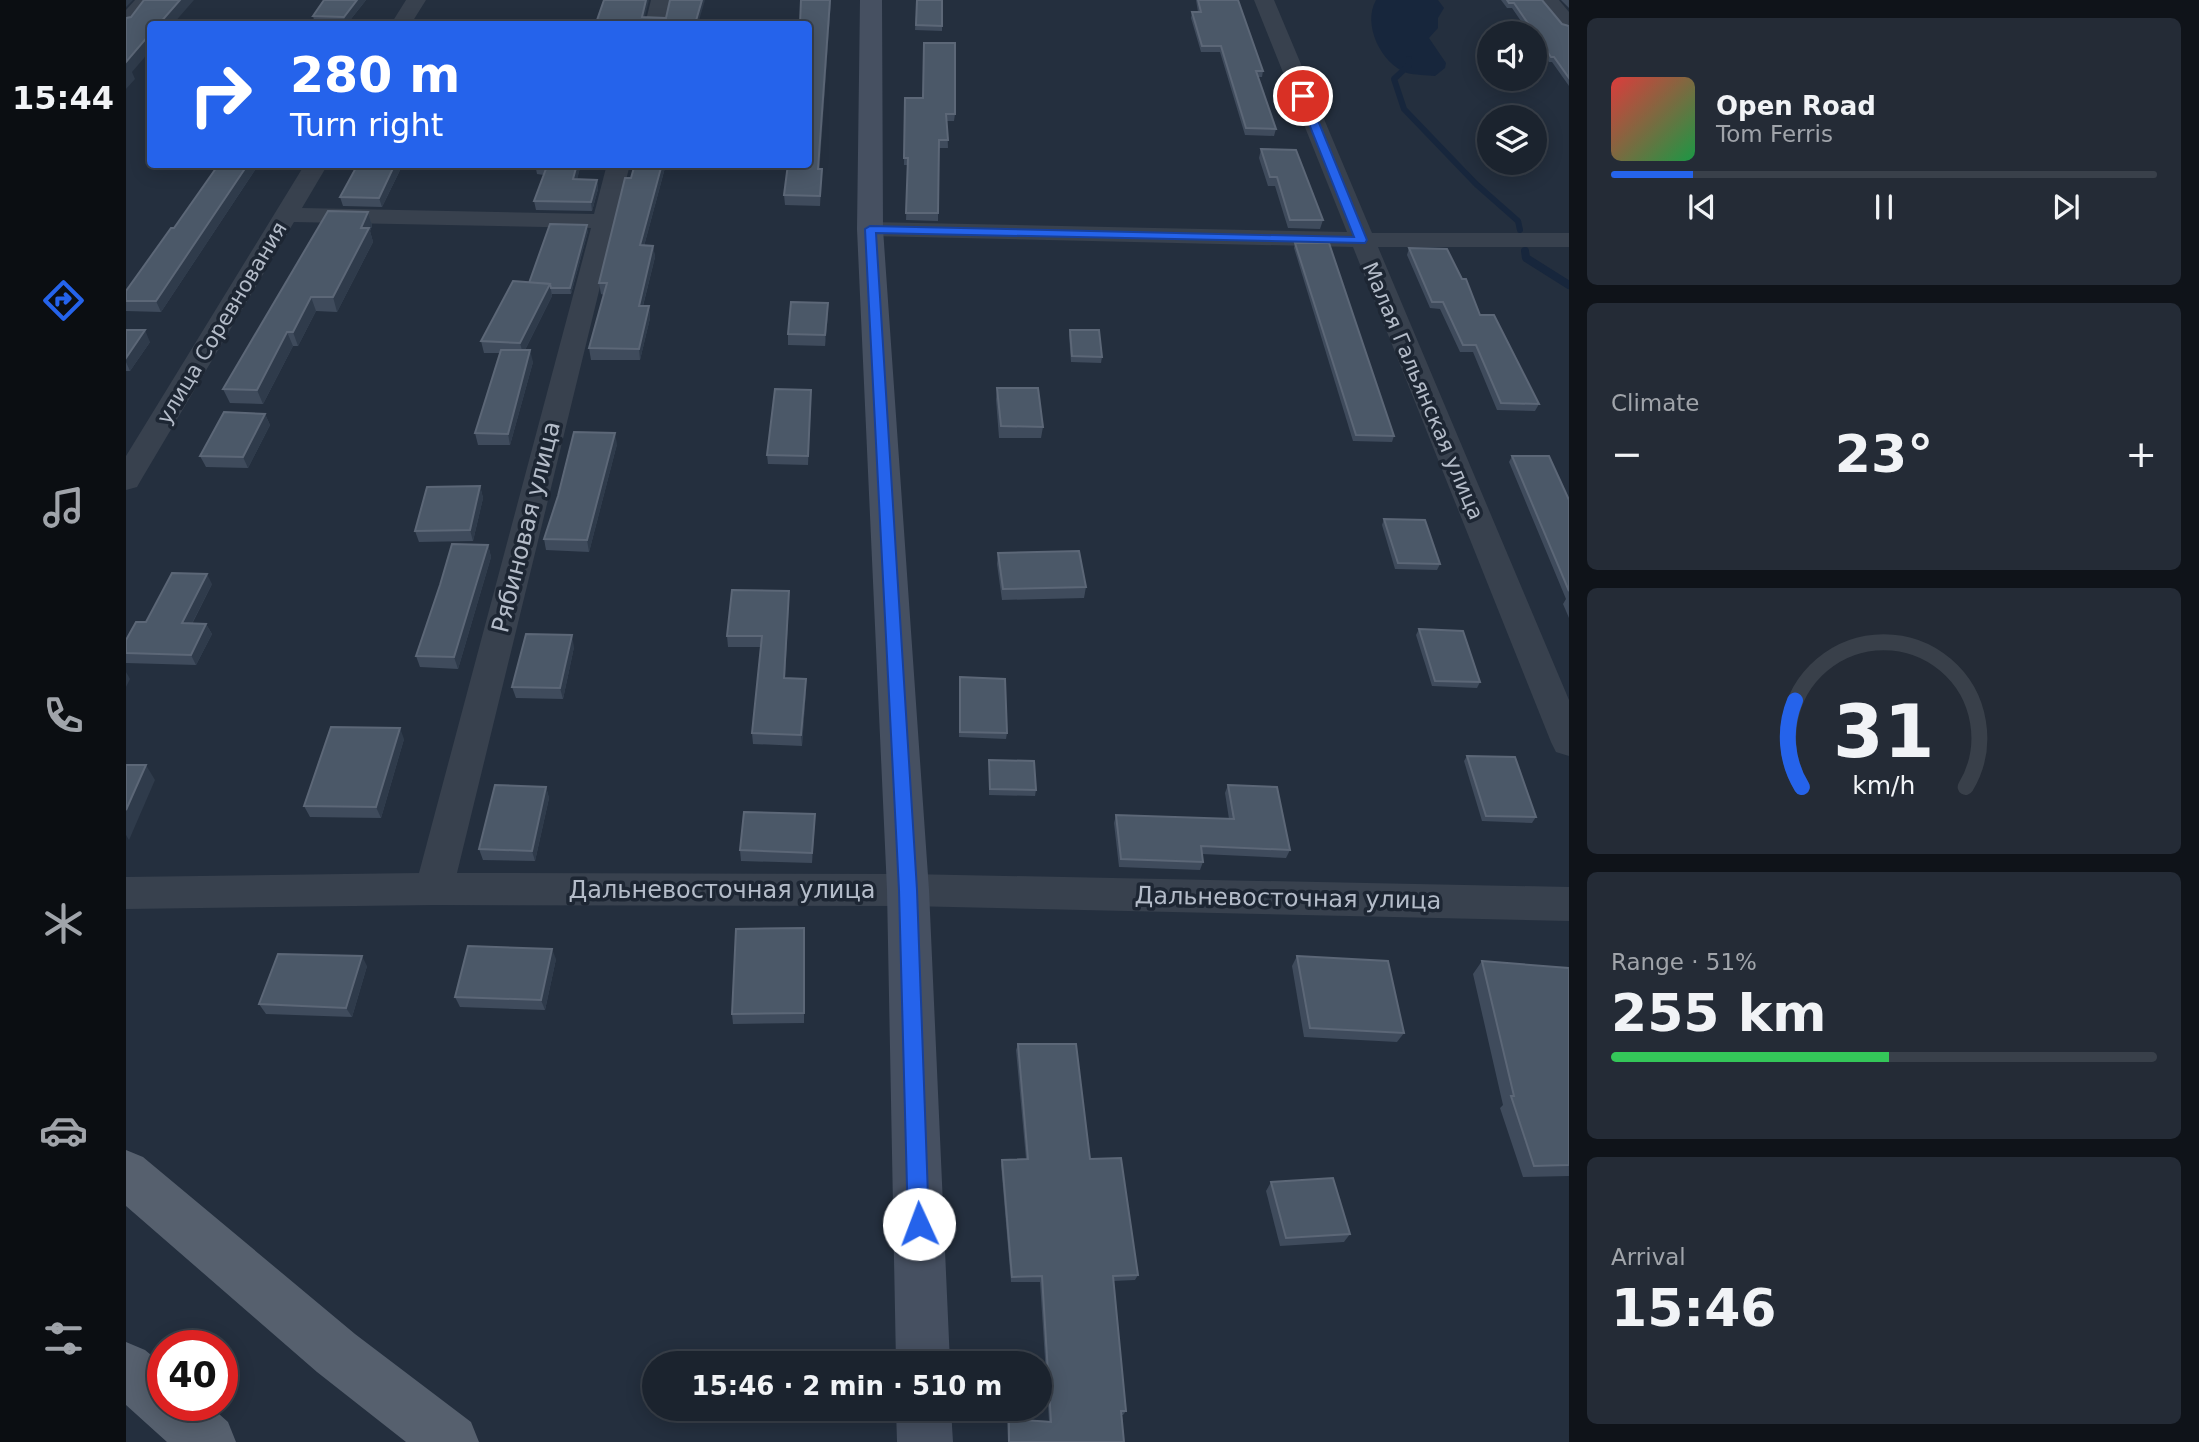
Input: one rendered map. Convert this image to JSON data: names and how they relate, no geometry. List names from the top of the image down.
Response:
{
  "streets": {
    "street": [
      "улица Соревнования",
      "Малая Гальянская улица",
      "Рябиновая улица",
      "Дальневосточная улица"
    ]
  },
  "crossings": [
    ["Рябиновая улица", "Дальневосточная улица"]
  ],
  "page": {
    "tabs": "15:44",
    "turn": ["280 m", "Turn right"],
    "song": ["Open Road", "Tom Ferris"],
    "tile": [
      "Climate",
      ["Range · 51%", "255 km"],
      ["Arrival", "15:46"]
    ],
    "heat": ["−", "23°", "+"],
    "limit": "40",
    "trip": "15:46 · 2 min · 510 m",
    "gauge": ["31", "km/h"]
  }
}
